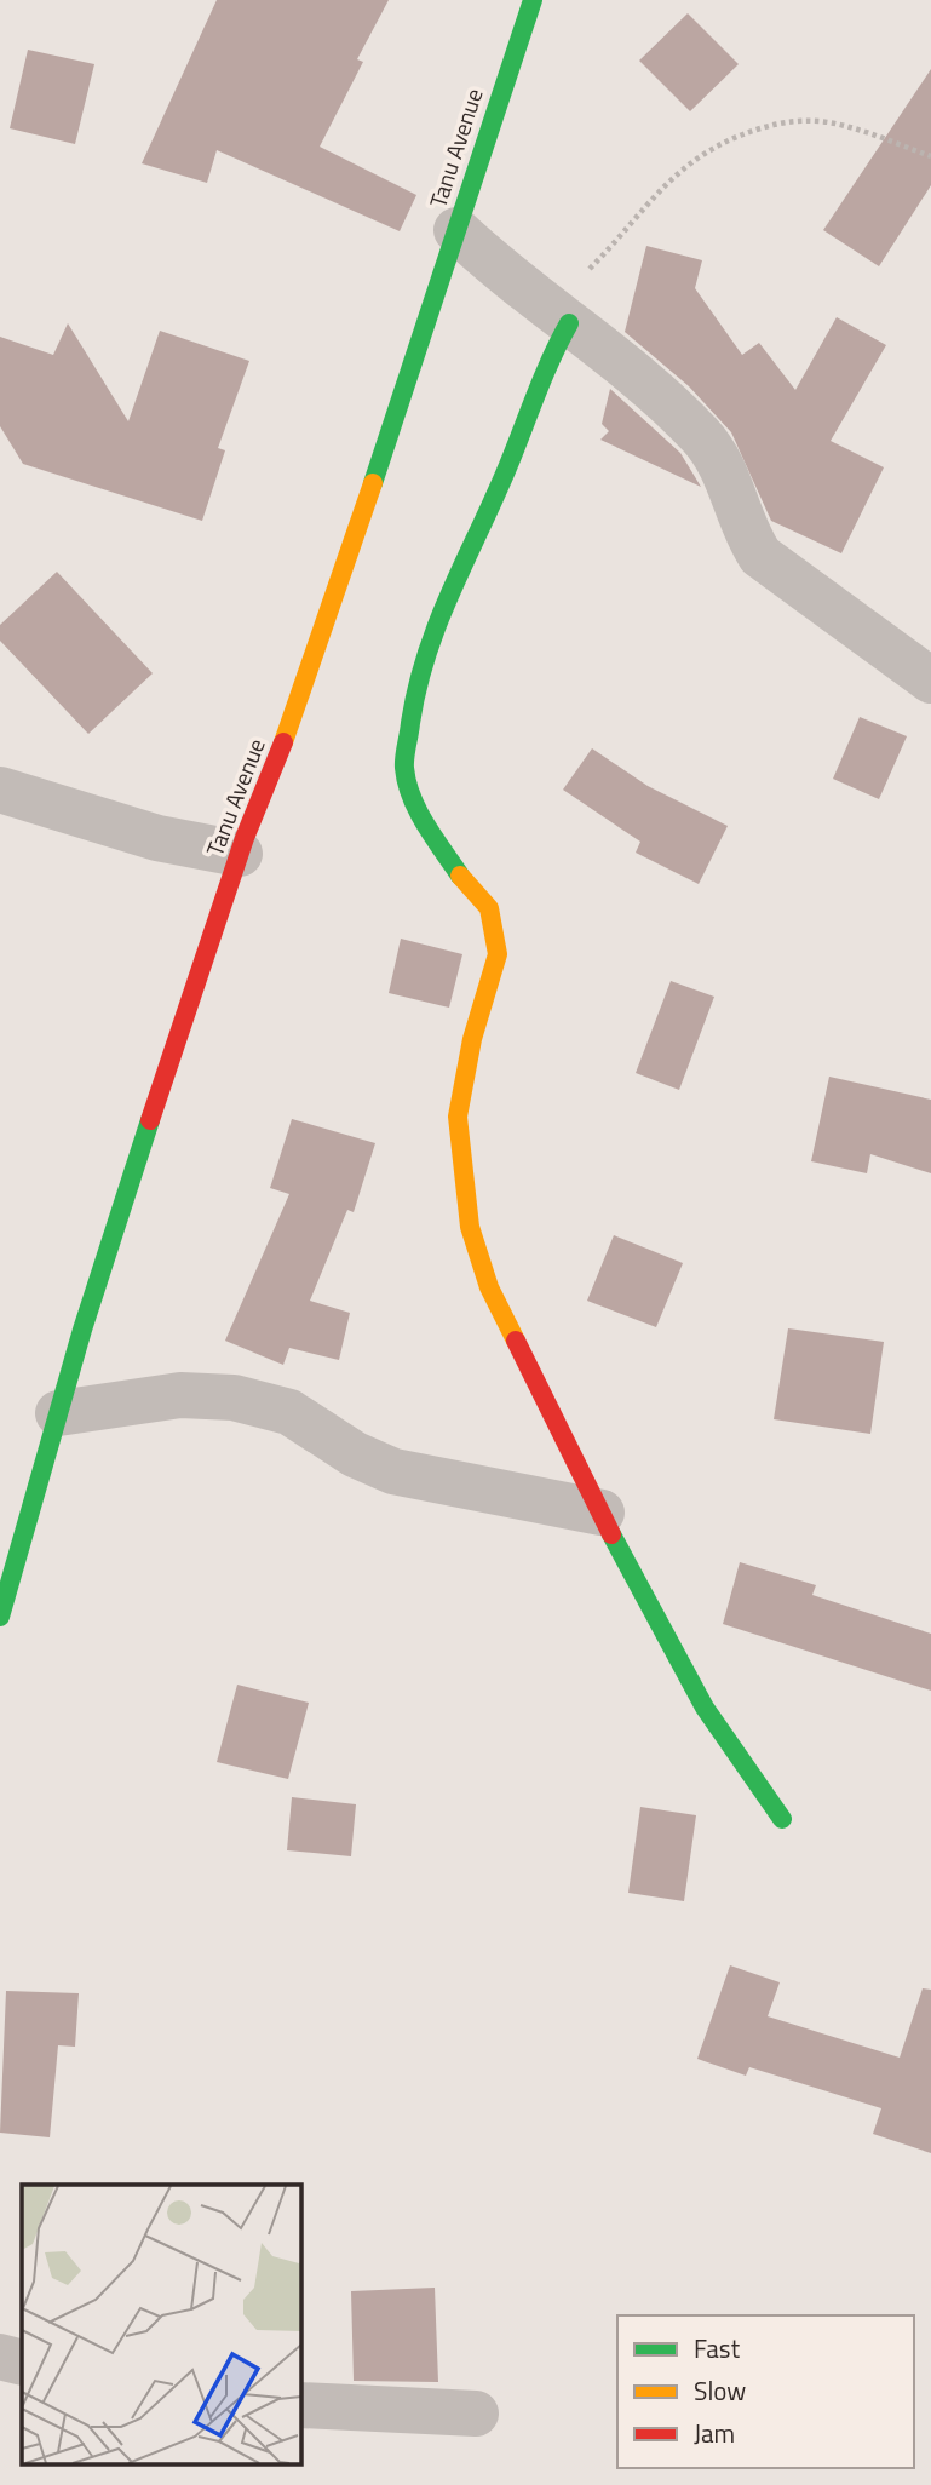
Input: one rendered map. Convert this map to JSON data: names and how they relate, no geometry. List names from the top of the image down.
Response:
{
  "streets": {
    "street": ["Tanu Avenue"]
  },
  "legend": ["Fast", "Slow", "Jam"]
}
